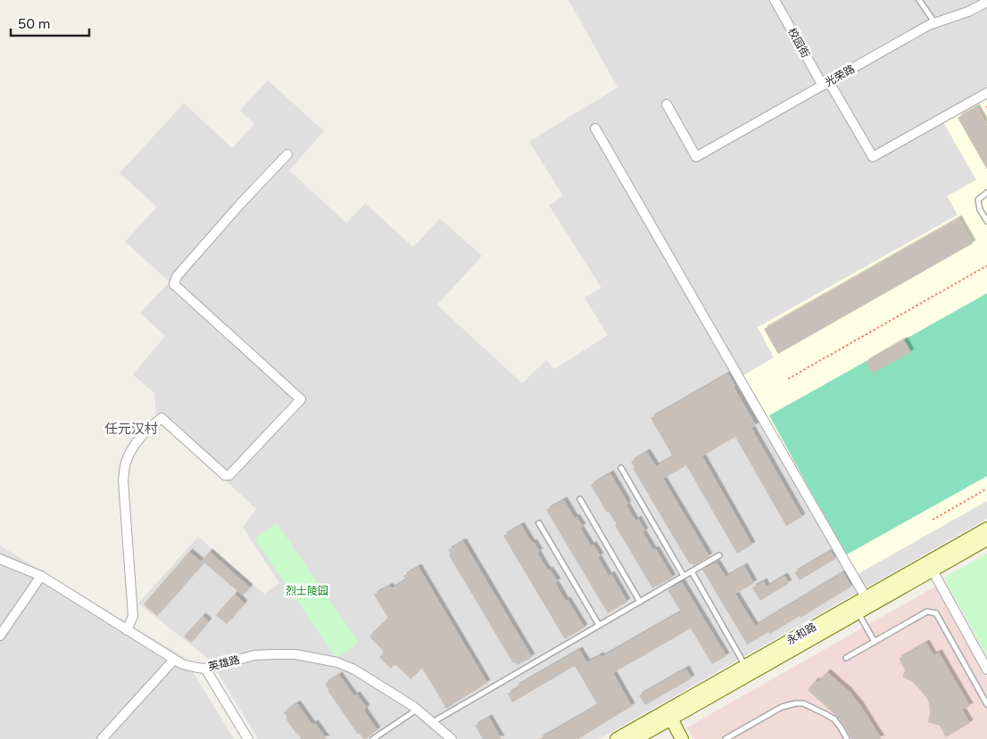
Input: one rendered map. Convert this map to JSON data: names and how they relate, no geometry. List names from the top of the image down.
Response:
{
  "streets": {
    "main road": ["永和路"],
    "street": ["校园街", "光荣路", "英雄路"]
  },
  "crossings": [
    ["校园街", "光荣路"]
  ],
  "districts": ["任元汉村"],
  "parks": ["烈士陵园"],
  "scale_bar": "50 m"
}
